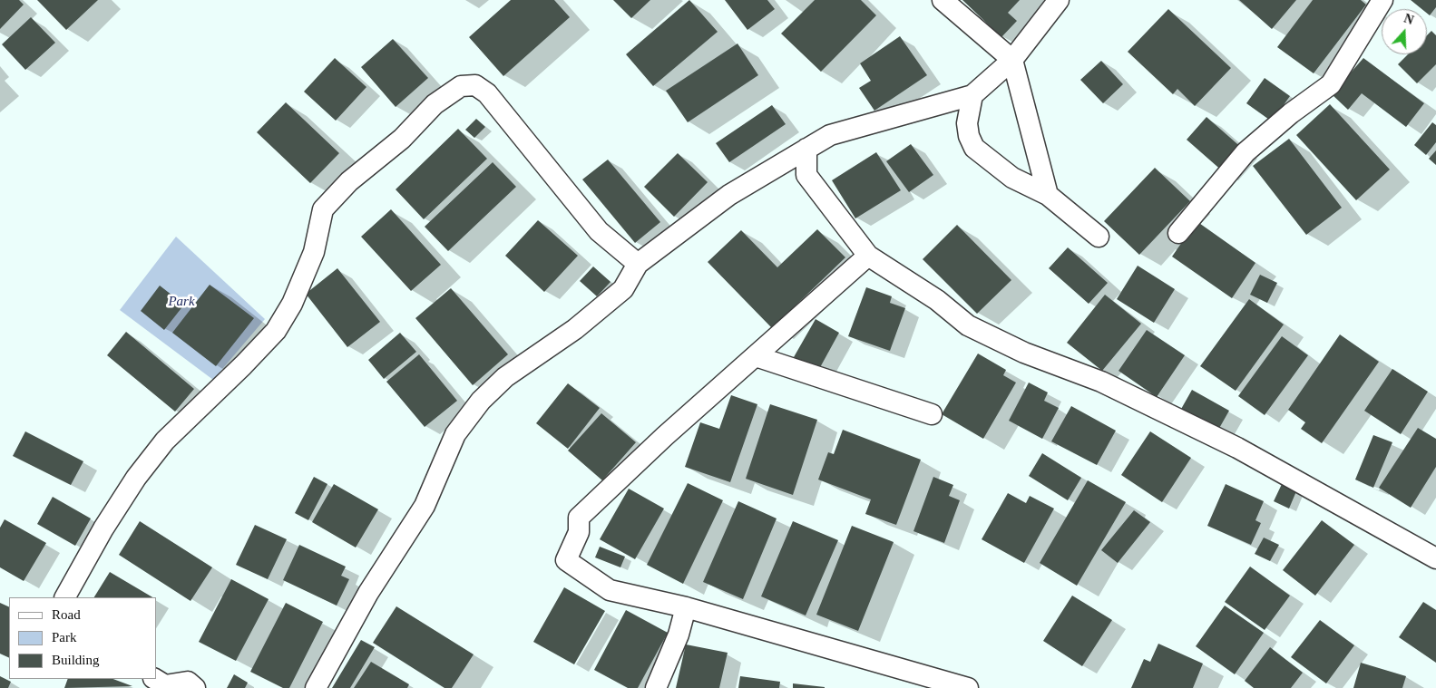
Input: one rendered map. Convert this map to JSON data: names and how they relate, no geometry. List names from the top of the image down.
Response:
{
  "parks": ["Park"],
  "legend": ["Road", "Park", "Building"],
  "north": "top"
}
